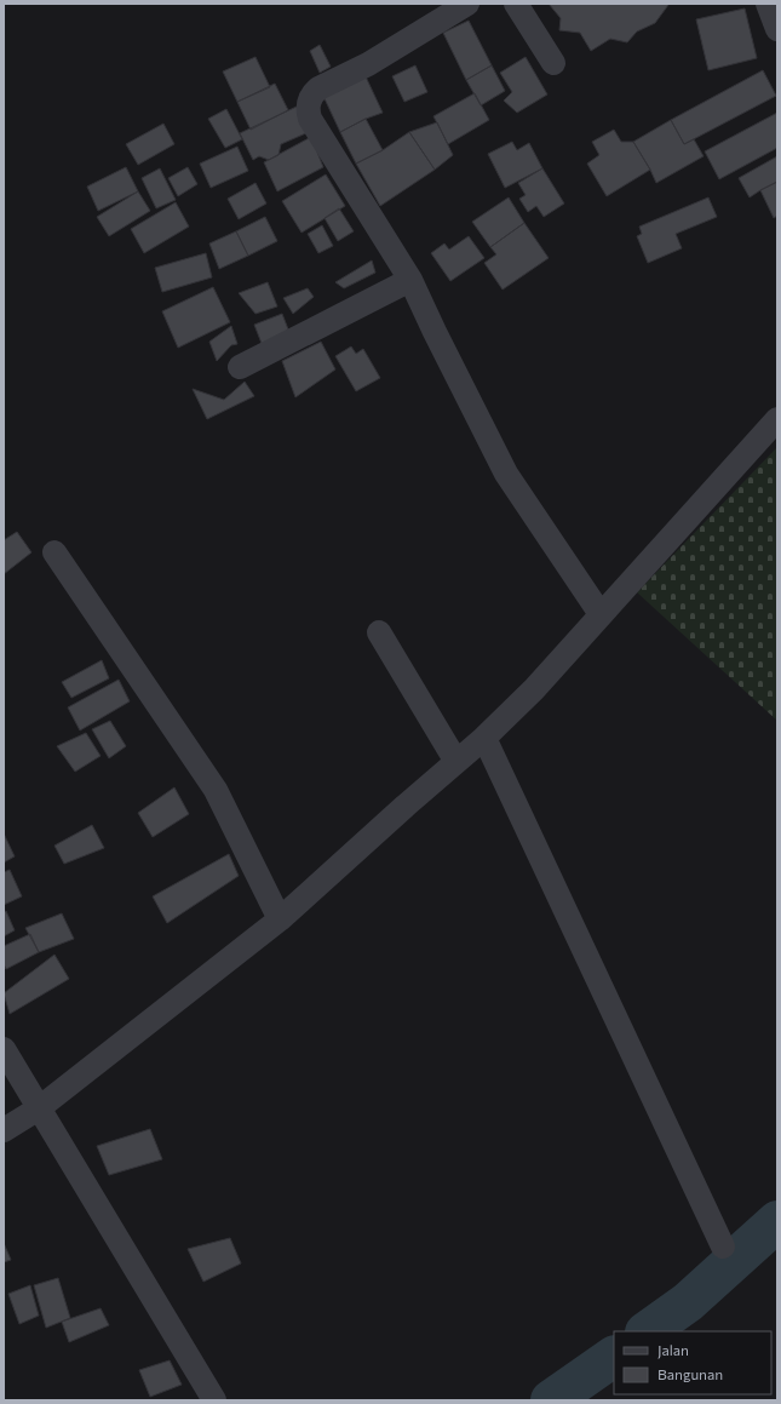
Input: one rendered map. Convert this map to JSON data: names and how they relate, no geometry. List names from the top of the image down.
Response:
{
  "legend": ["Jalan", "Bangunan"]
}
